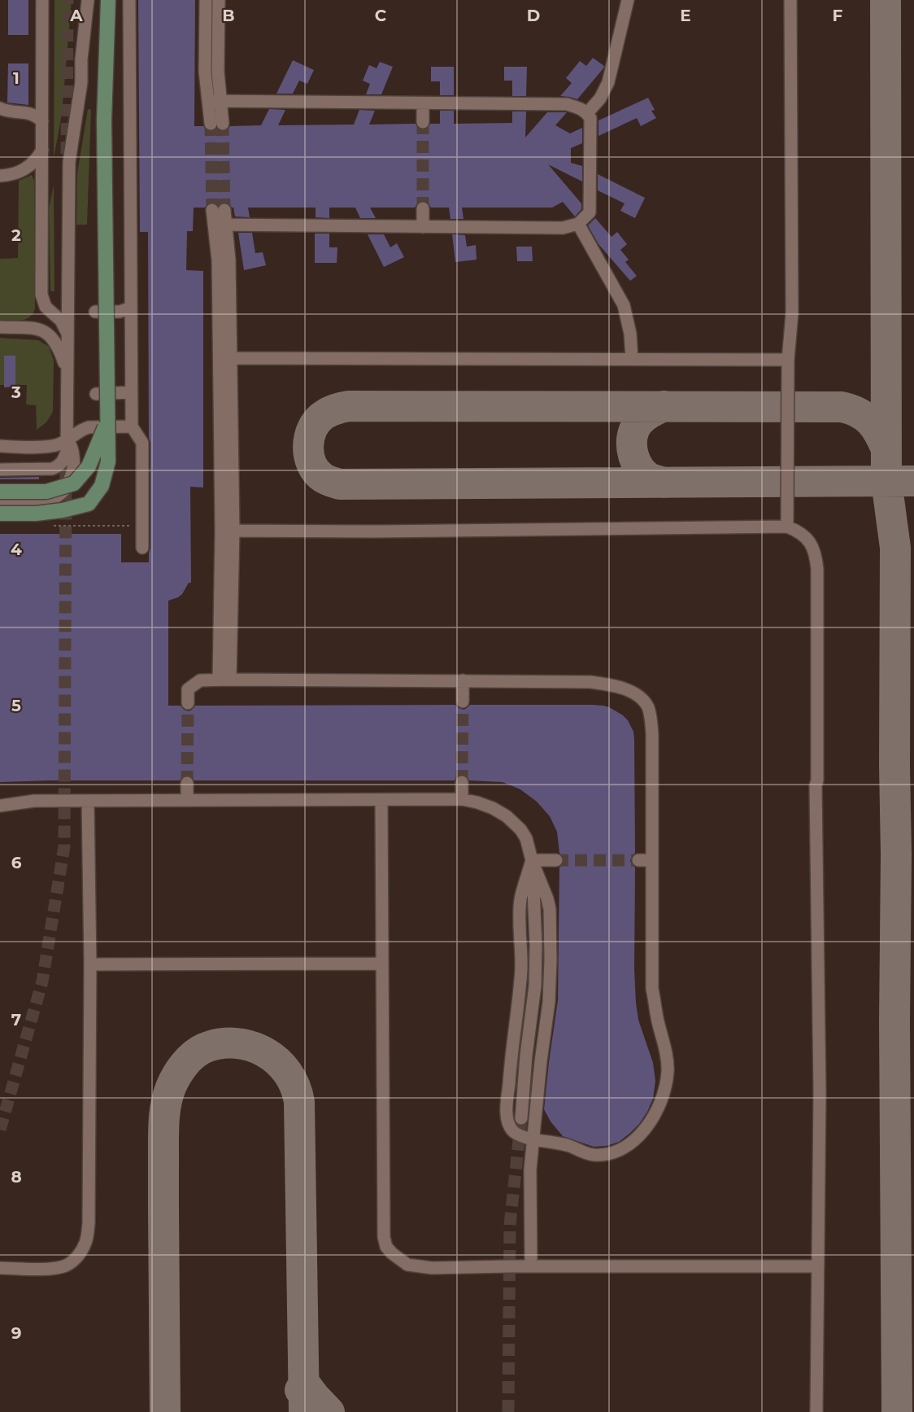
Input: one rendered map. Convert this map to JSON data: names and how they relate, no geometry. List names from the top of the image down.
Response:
{
  "grid": {
    "columns": [
      "A",
      "B",
      "C",
      "D",
      "E",
      "F"
    ],
    "rows": [
      "1",
      "2",
      "3",
      "4",
      "5",
      "6",
      "7",
      "8",
      "9"
    ]
  }
}
